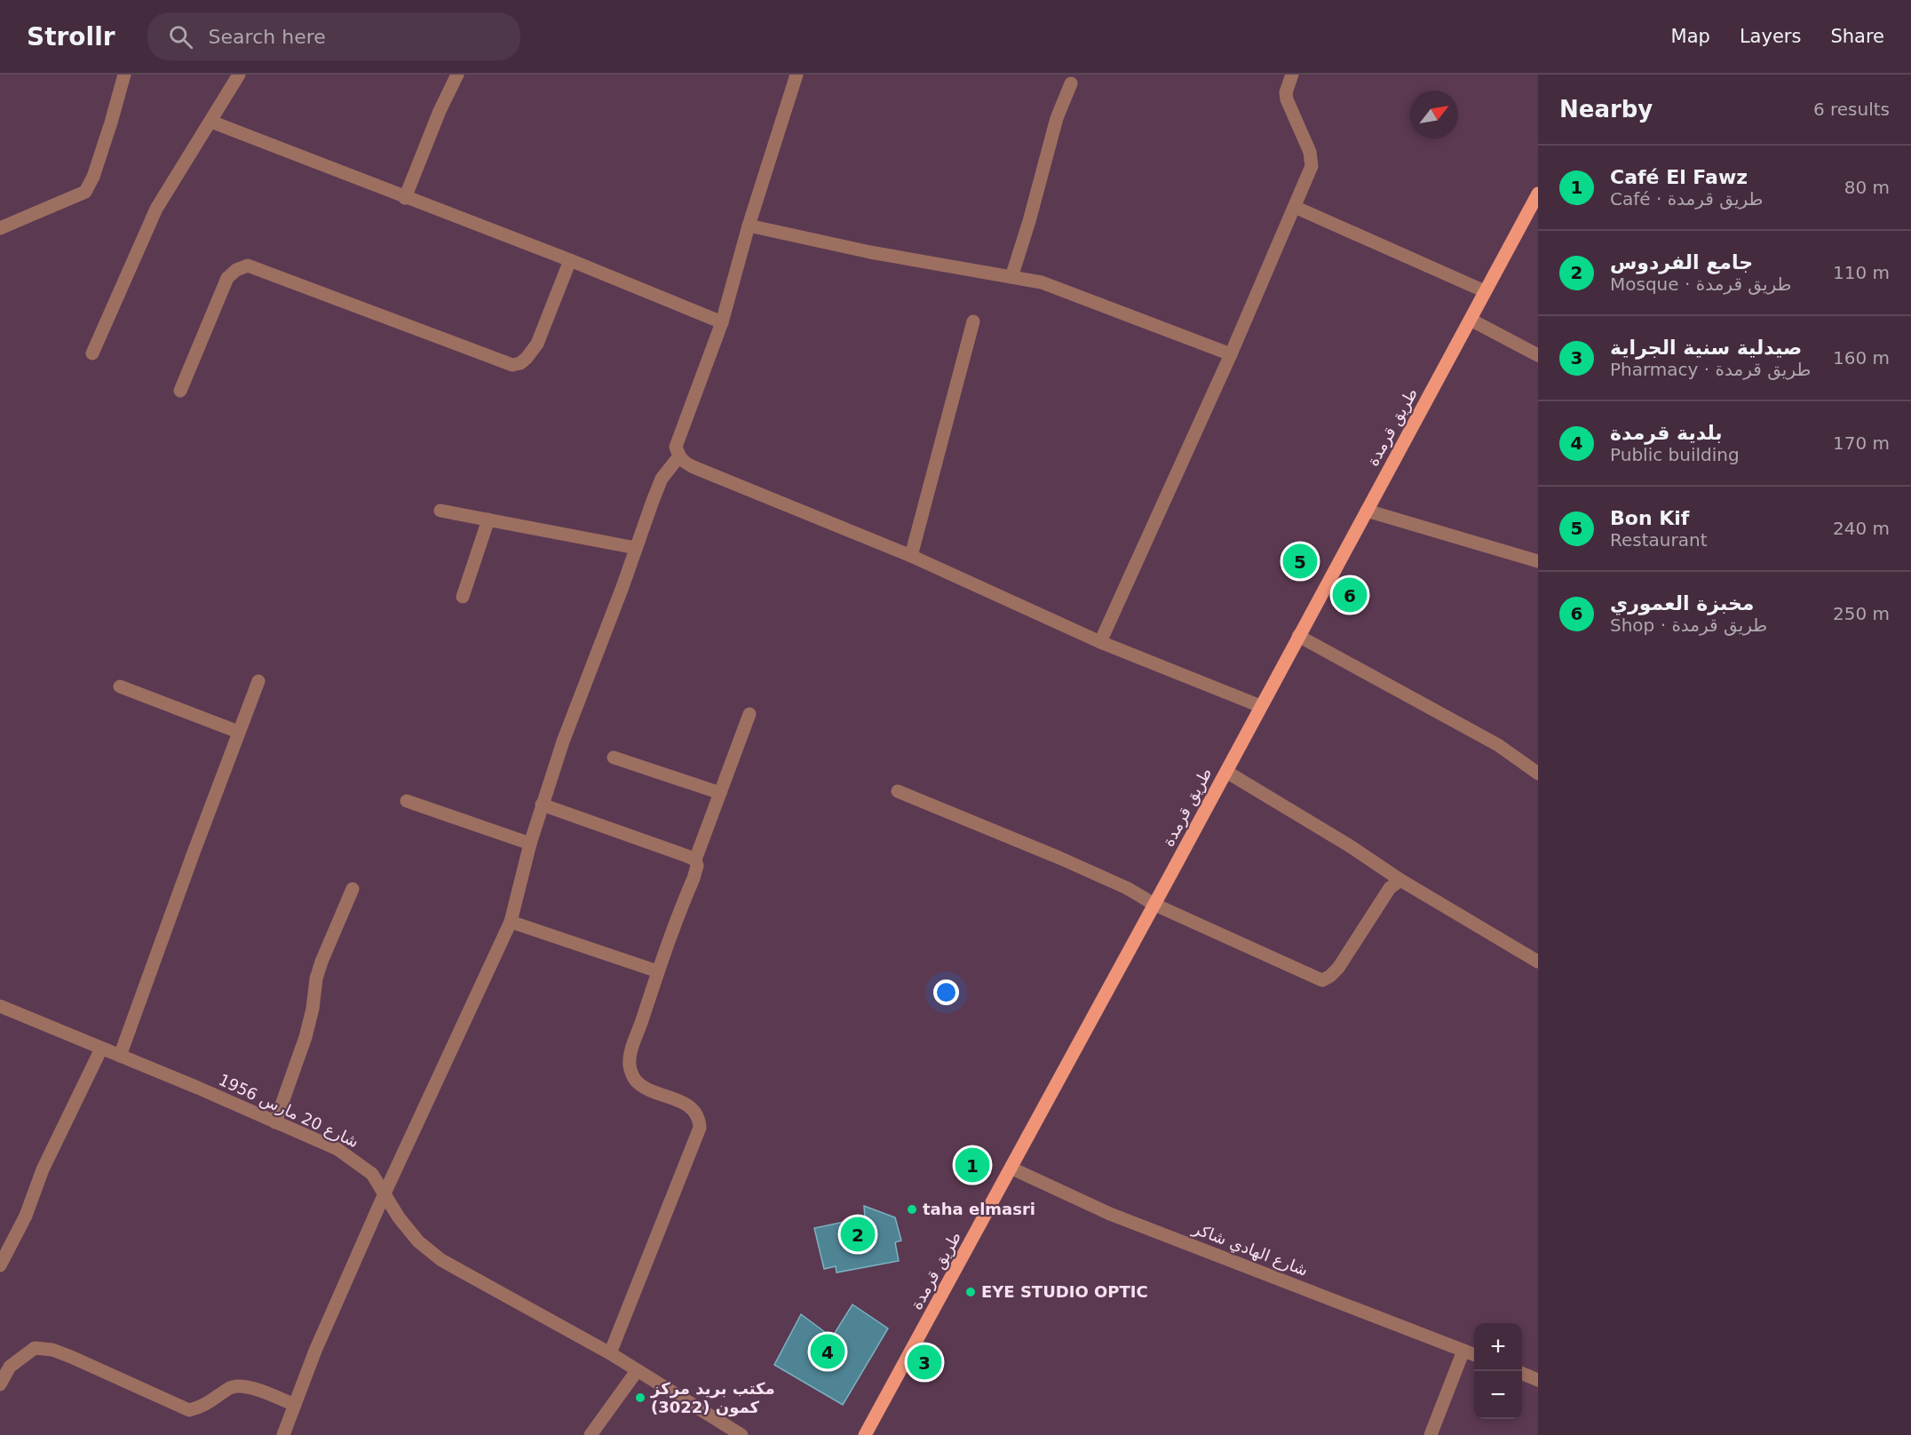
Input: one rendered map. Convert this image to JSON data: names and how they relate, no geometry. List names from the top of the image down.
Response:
{
  "streets": {
    "main road": ["طريق قرمدة"],
    "street": ["شارع 20 مارس 1956", "شارع الهادي شاكر"]
  },
  "crossings": [
    ["طريق قرمدة", "شارع الهادي شاكر"]
  ],
  "places": ["taha elmasri", "EYE STUDIO OPTIC", "مكتب بريد مركز كمون (3022)"],
  "north": "top right",
  "page": {
    "header": "Strollr",
    "search": "Search here",
    "nav": ["Map", "Layers", "Share"],
    "heading": ["Nearby", "6 results"],
    "list": [
      {
        "mark": "1",
        "name": "Café El Fawz",
        "note": "Café · طريق قرمدة",
        "value": "80 m"
      },
      {
        "mark": "2",
        "name": "جامع الفردوس",
        "note": "Mosque · طريق قرمدة",
        "value": "110 m"
      },
      {
        "mark": "3",
        "name": "صيدلية سنية الجراية",
        "note": "Pharmacy · طريق قرمدة",
        "value": "160 m"
      },
      {
        "mark": "4",
        "name": "بلدية قرمدة",
        "note": "Public building",
        "value": "170 m"
      },
      {
        "mark": "5",
        "name": "Bon Kif",
        "note": "Restaurant",
        "value": "240 m"
      },
      {
        "mark": "6",
        "name": "مخبزة العموري",
        "note": "Shop · طريق قرمدة",
        "value": "250 m"
      }
    ],
    "pins": [
      "5",
      "6",
      "1",
      "2",
      "4",
      "3"
    ],
    "map_buttons": ["+", "−"]
  }
}
